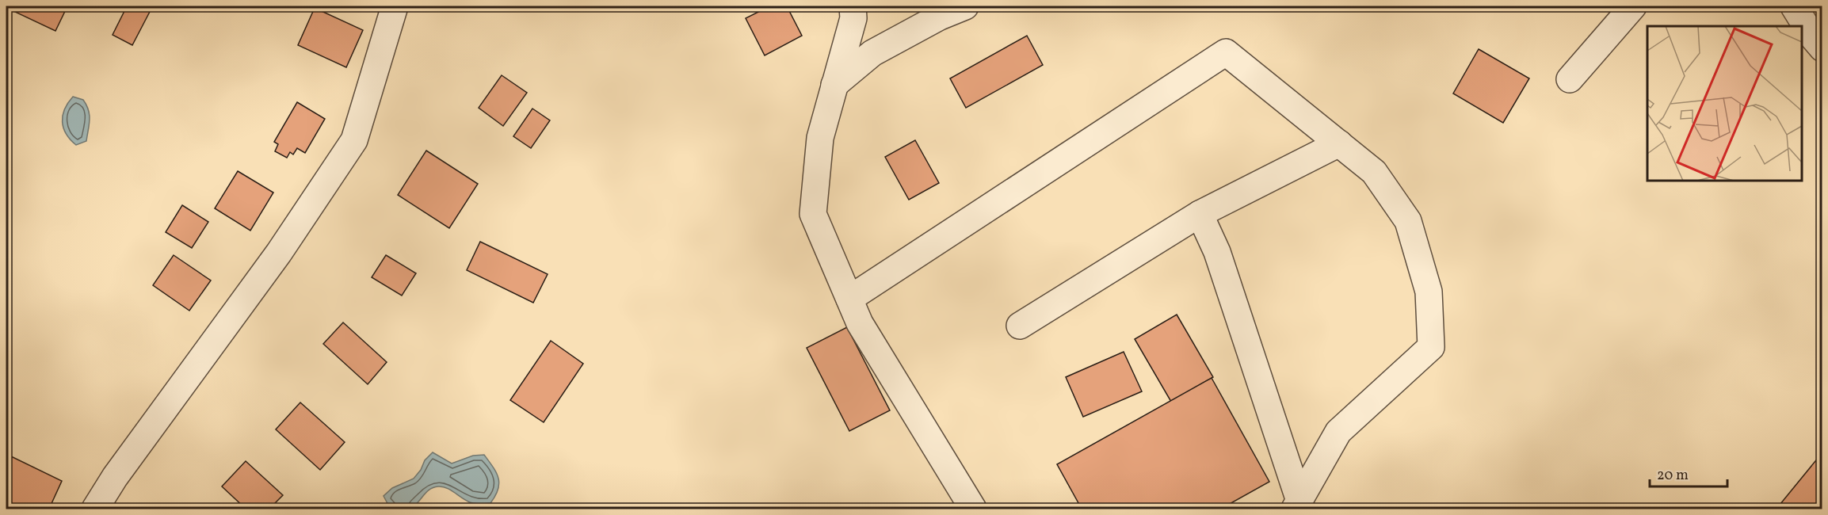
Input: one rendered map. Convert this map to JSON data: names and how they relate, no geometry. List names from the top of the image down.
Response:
{
  "scale_bar": "20 m"
}
